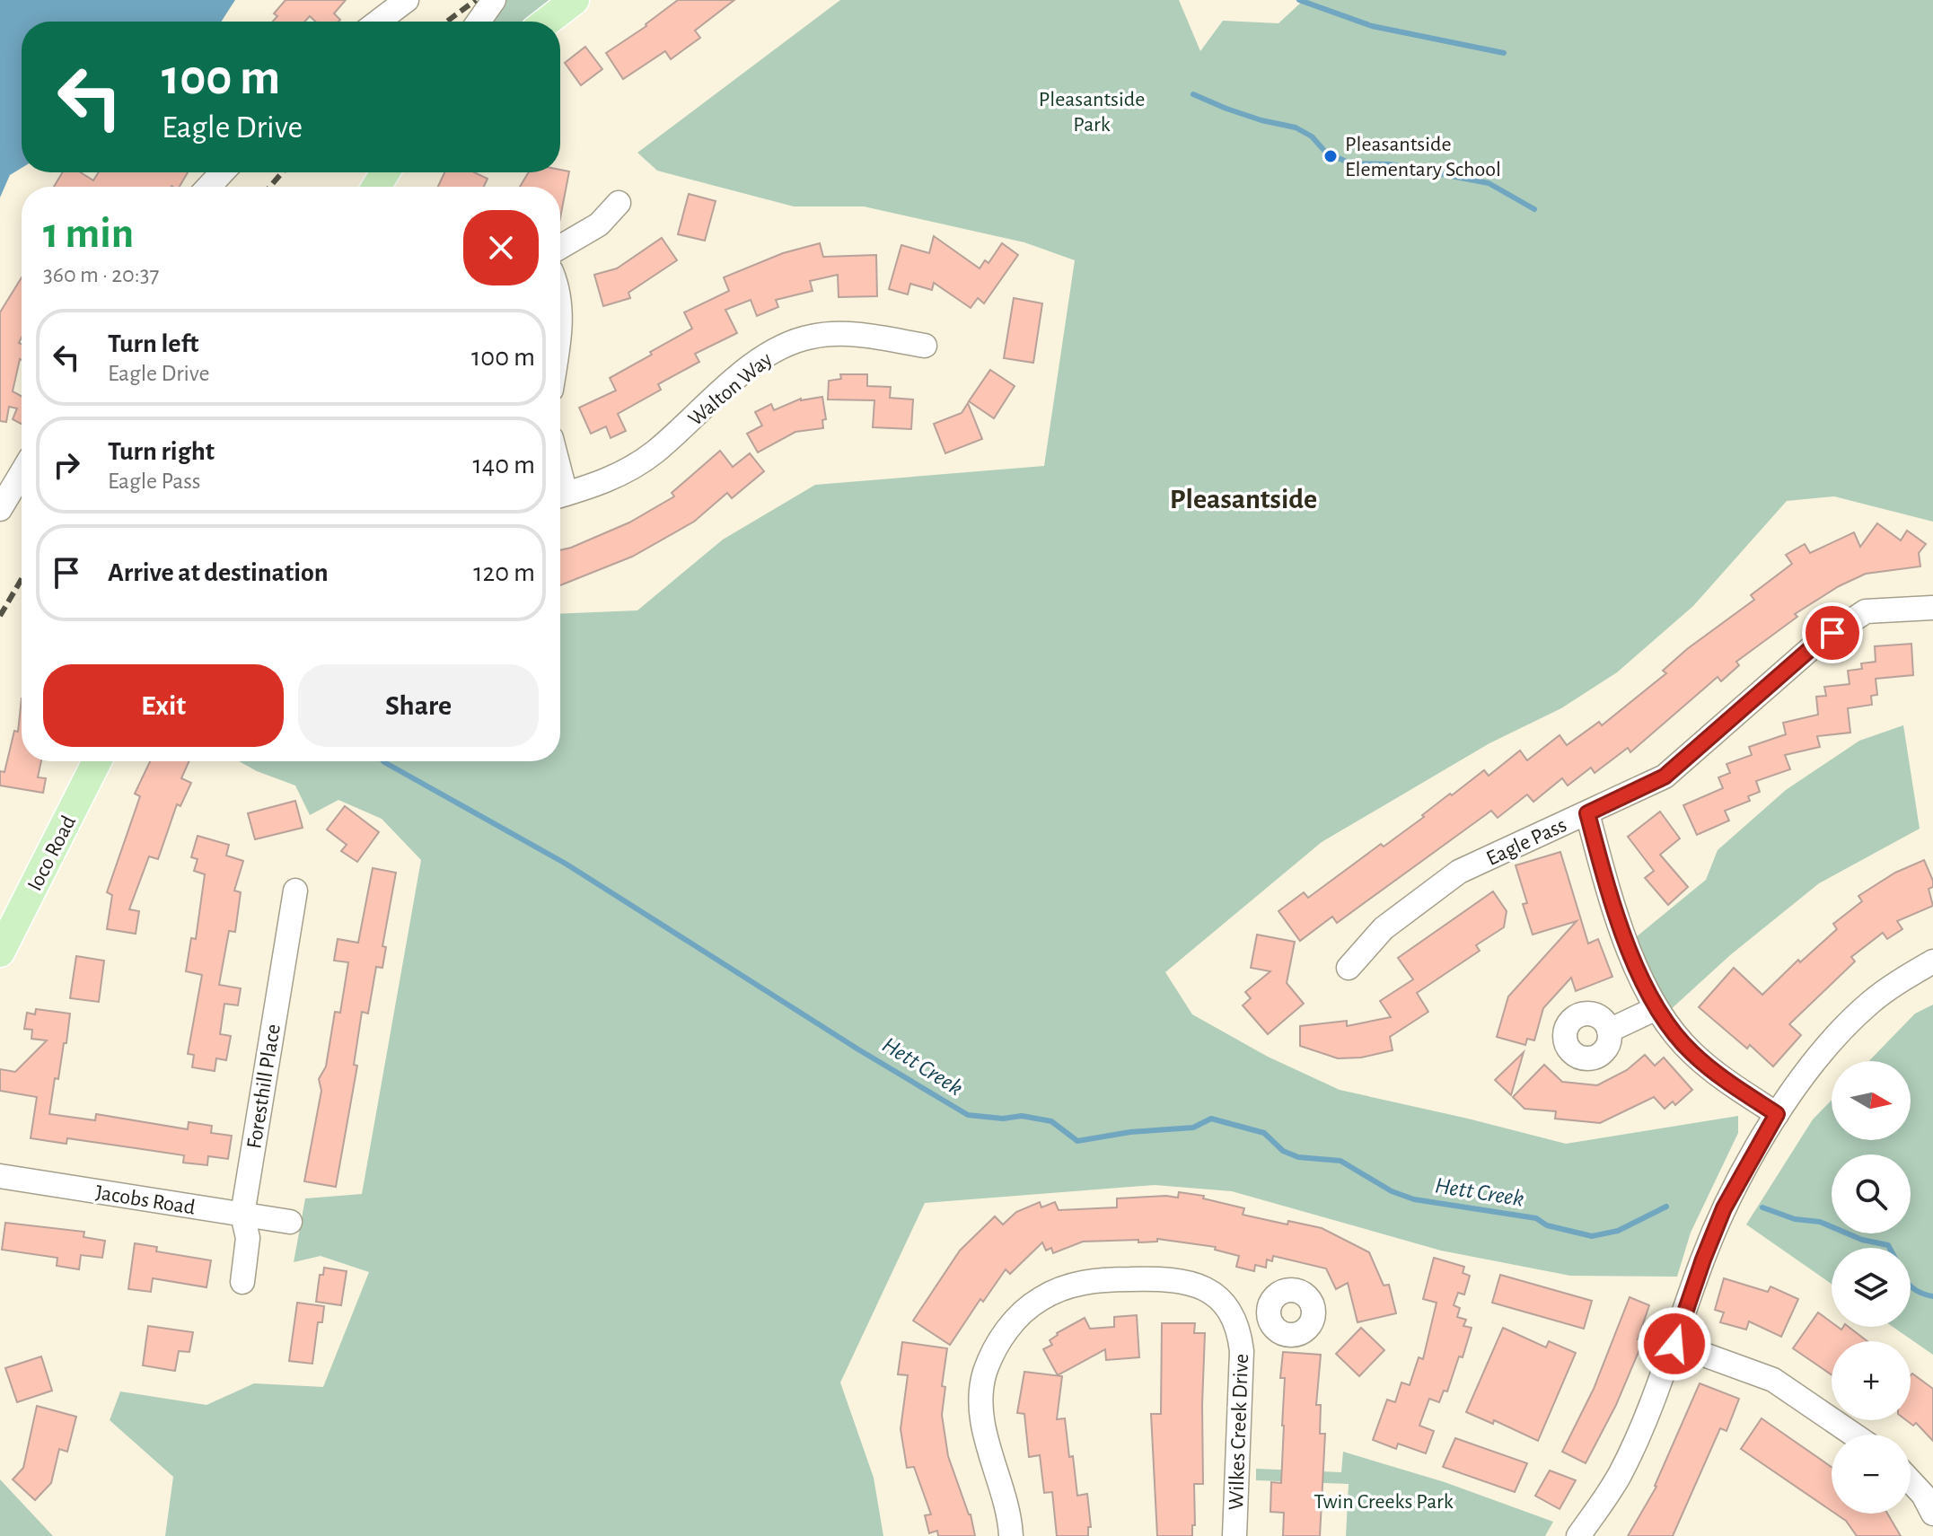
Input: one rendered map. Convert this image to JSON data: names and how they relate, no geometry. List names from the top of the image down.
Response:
{
  "streets": {
    "main road": ["Ioco Road"],
    "street": [
      "Walton Way",
      "Eagle Pass",
      "Foresthill Place",
      "Jacobs Road",
      "Wilkes Creek Drive"
    ]
  },
  "crossings": [
    ["Foresthill Place", "Jacobs Road"]
  ],
  "districts": ["Pleasantside"],
  "water": ["Hett Creek"],
  "parks": ["Pleasantside Park", "Twin Creeks Park"],
  "places": ["Pleasantside Elementary School"],
  "north": "right",
  "page": {
    "turn": ["100 m", "Eagle Drive"],
    "heading": ["1 min", "360 m · 20:37"],
    "list": [
      {
        "name": "Turn left",
        "note": "Eagle Drive",
        "value": "100 m"
      },
      {
        "name": "Turn right",
        "note": "Eagle Pass",
        "value": "140 m"
      },
      {
        "name": "Arrive at destination",
        "value": "120 m"
      }
    ],
    "buttons": ["Exit", "Share"],
    "map_buttons": ["+", "−"]
  }
}
